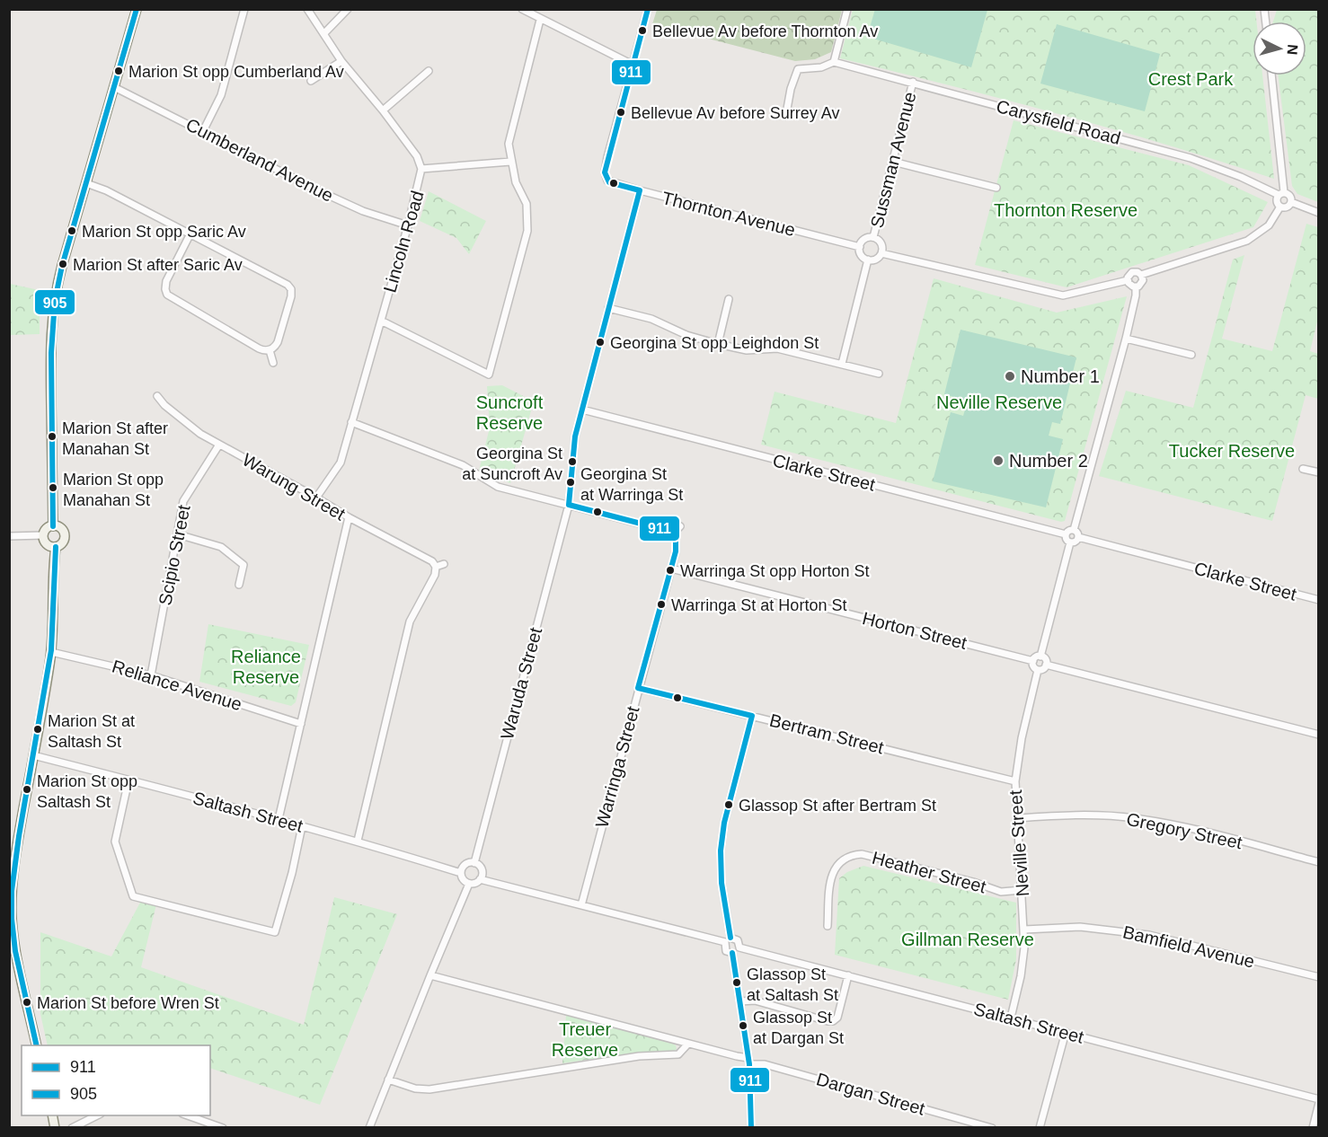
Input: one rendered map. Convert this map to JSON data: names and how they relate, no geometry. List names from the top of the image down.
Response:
{
  "streets": {
    "street": [
      "Carysfield Road",
      "Cumberland Avenue",
      "Sussman Avenue",
      "Thornton Avenue",
      "Lincoln Road",
      "Clarke Street",
      "Warung Street",
      "Scipio Street",
      "Horton Street",
      "Waruda Street",
      "Reliance Avenue",
      "Bertram Street",
      "Warringa Street",
      "Saltash Street",
      "Gregory Street",
      "Neville Street",
      "Heather Street",
      "Bamfield Avenue",
      "Dargan Street"
    ]
  },
  "crossings": [
    ["Carysfield Road", "Sussman Avenue"],
    ["Cumberland Avenue", "Lincoln Road"],
    ["Sussman Avenue", "Thornton Avenue"],
    ["Thornton Avenue", "Waruda Street"],
    ["Lincoln Road", "Warung Street"],
    ["Clarke Street", "Waruda Street"],
    ["Warung Street", "Scipio Street"],
    ["Scipio Street", "Reliance Avenue"],
    ["Horton Street", "Warringa Street"],
    ["Horton Street", "Neville Street"],
    ["Waruda Street", "Saltash Street"],
    ["Bertram Street", "Warringa Street"],
    ["Bertram Street", "Neville Street"],
    ["Saltash Street", "Neville Street"],
    ["Gregory Street", "Neville Street"],
    ["Neville Street", "Heather Street"],
    ["Neville Street", "Bamfield Avenue"]
  ],
  "parks": [
    "Crest Park",
    "Thornton Reserve",
    "Suncroft Reserve",
    "Neville Reserve",
    "Tucker Reserve",
    "Reliance Reserve",
    "Gillman Reserve",
    "Treuer Reserve"
  ],
  "places": [
    "Bellevue Av before Thornton Av",
    "Marion St opp Cumberland Av",
    "Bellevue Av before Surrey Av",
    "Marion St opp Saric Av",
    "Marion St after Saric Av",
    "Georgina St opp Leighdon St",
    "Number 1",
    "Marion St after Manahan St",
    "Number 2",
    "Georgina St at Suncroft Av",
    "Georgina St at Warringa St",
    "Marion St opp Manahan St",
    "Warringa St opp Horton St",
    "Warringa St at Horton St",
    "Marion St at Saltash St",
    "Marion St opp Saltash St",
    "Glassop St after Bertram St",
    "Glassop St at Saltash St",
    "Marion St before Wren St",
    "Glassop St at Dargan St"
  ],
  "lines": ["transit line 911", "transit line 905"],
  "legend": ["911", "905"],
  "north": "right"
}
